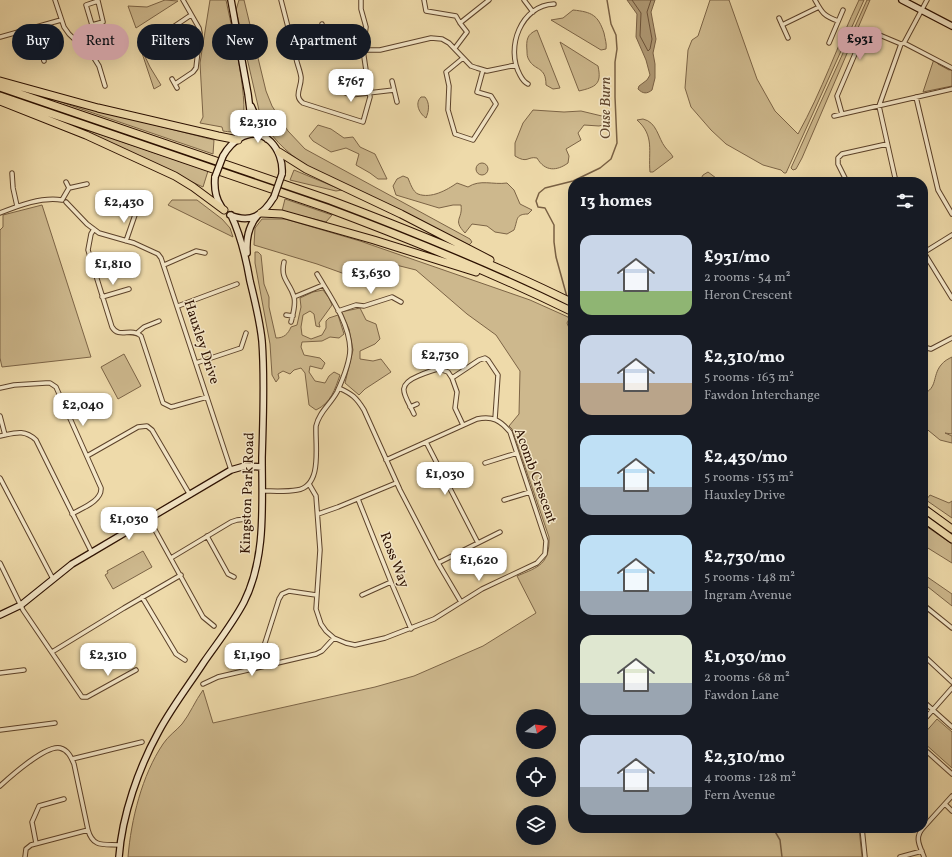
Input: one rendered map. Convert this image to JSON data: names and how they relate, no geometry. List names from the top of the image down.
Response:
{
  "streets": {
    "street": [
      "Hauxley Drive",
      "Acomb Crescent",
      "Kingston Park Road",
      "Ross Way"
    ]
  },
  "crossings": [
    ["Acomb Crescent", "Ross Way"]
  ],
  "water": ["Ouse Burn"],
  "north": "right",
  "page": {
    "chip": [
      "Buy",
      "Rent",
      "Filters",
      "New",
      "Apartment"
    ],
    "price": [
      "£931",
      "£767",
      "£2,310",
      "£2,430",
      "£1,810",
      "£3,630",
      "£2,730",
      "£2,040",
      "£1,030",
      "£1,030",
      "£1,620",
      "£2,310",
      "£1,190"
    ],
    "heading": "13 homes",
    "list": [
      {
        "name": "£931/mo",
        "note": "2 rooms · 54 m² · Heron Crescent"
      },
      {
        "name": "£2,310/mo",
        "note": "5 rooms · 163 m² · Fawdon Interchange"
      },
      {
        "name": "£2,430/mo",
        "note": "5 rooms · 153 m² · Hauxley Drive"
      },
      {
        "name": "£2,730/mo",
        "note": "5 rooms · 148 m² · Ingram Avenue"
      },
      {
        "name": "£1,030/mo",
        "note": "2 rooms · 68 m² · Fawdon Lane"
      },
      {
        "name": "£2,310/mo",
        "note": "4 rooms · 128 m² · Fern Avenue"
      }
    ]
  }
}
